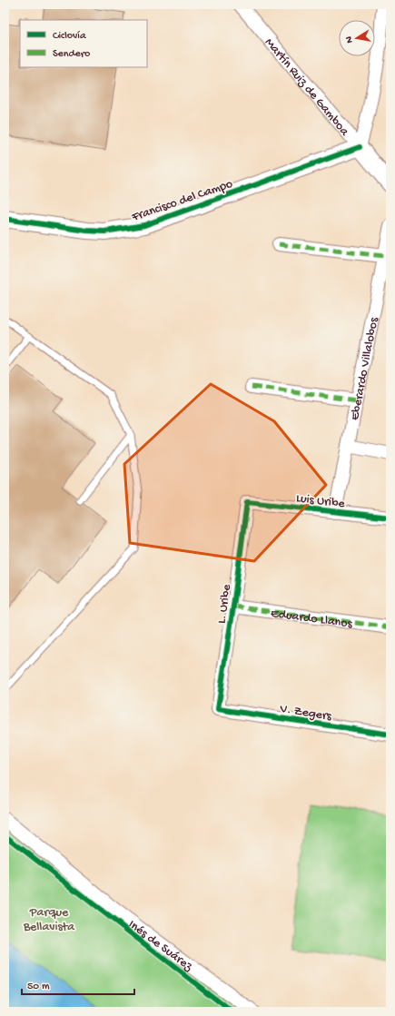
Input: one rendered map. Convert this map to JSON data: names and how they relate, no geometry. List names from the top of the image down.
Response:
{
  "streets": {
    "street": [
      "Martín Ruiz de Gamboa",
      "Francisco del Campo",
      "Eberardo Villalobos",
      "Luis Uribe",
      "L. Uribe",
      "Eduardo Llanos",
      "V. Zegers",
      "Inés de Suárez"
    ]
  },
  "crossings": [
    ["Martín Ruiz de Gamboa", "Francisco del Campo"],
    ["Eberardo Villalobos", "Luis Uribe"],
    ["Luis Uribe", "L. Uribe"],
    ["L. Uribe", "Eduardo Llanos"],
    ["L. Uribe", "V. Zegers"]
  ],
  "parks": ["Parque Bellavista"],
  "legend": ["Ciclovía", "Sendero"],
  "scale_bar": "50 m",
  "north": "left"
}
